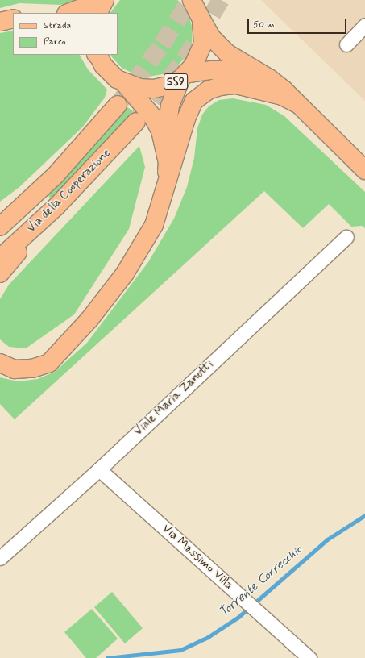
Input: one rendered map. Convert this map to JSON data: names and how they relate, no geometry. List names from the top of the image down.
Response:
{
  "streets": {
    "main road": ["SS9", "Via della Cooperazione"],
    "street": ["Viale Maria Zanotti", "Via Massimo Villa"]
  },
  "crossings": [
    ["Viale Maria Zanotti", "Via Massimo Villa"]
  ],
  "water": ["Torrente Correcchio"],
  "legend": ["Strada", "Parco"],
  "scale_bar": "50 m"
}
